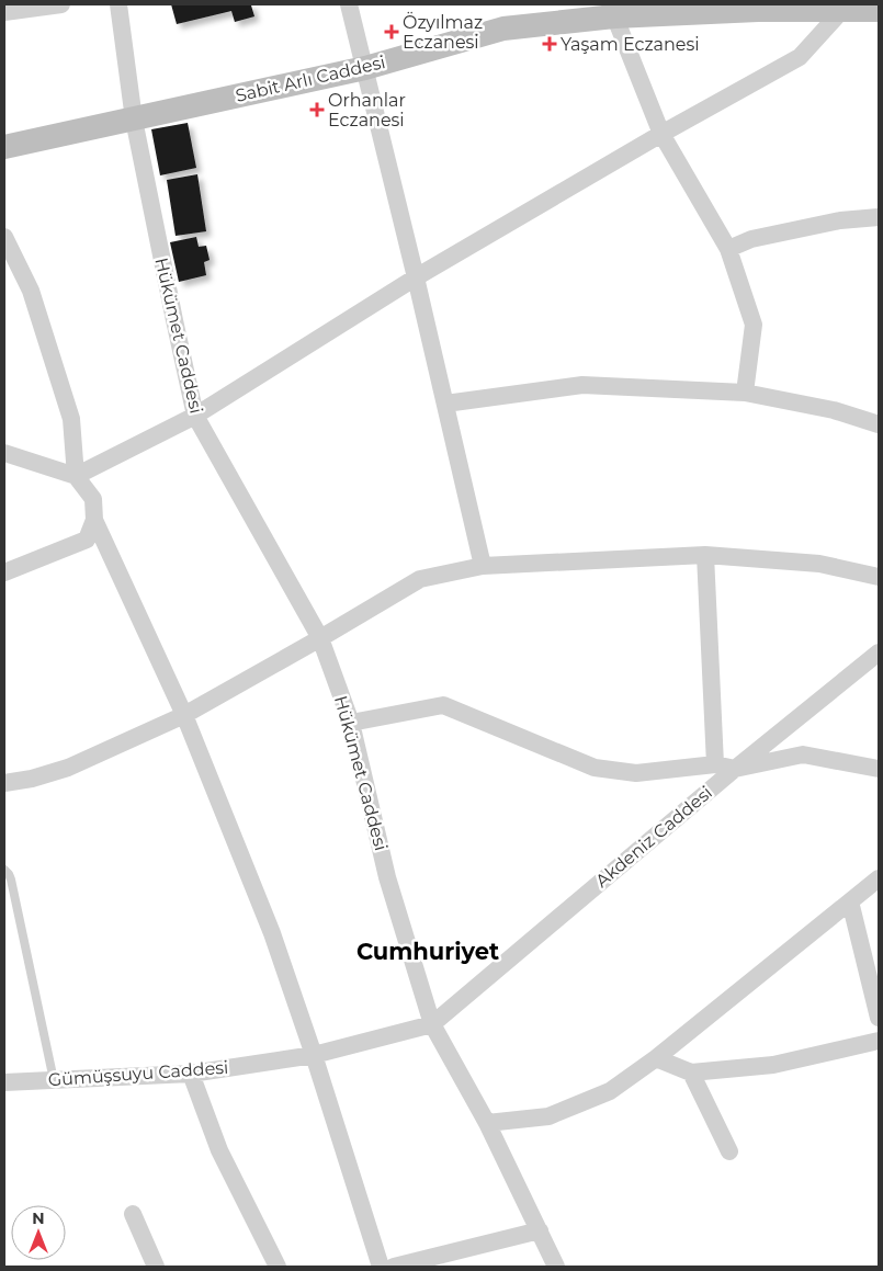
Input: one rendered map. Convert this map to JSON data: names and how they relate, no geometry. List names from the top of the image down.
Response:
{
  "streets": {
    "main road": ["Sabit Arlı Caddesi"],
    "street": ["Hükümet Caddesi", "Akdeniz Caddesi", "Gümüşsuyu Caddesi"]
  },
  "crossings": [
    ["Sabit Arlı Caddesi", "Hükümet Caddesi"],
    ["Hükümet Caddesi", "Akdeniz Caddesi"],
    ["Hükümet Caddesi", "Gümüşsuyu Caddesi"],
    ["Akdeniz Caddesi", "Gümüşsuyu Caddesi"]
  ],
  "districts": ["Cumhuriyet"],
  "places": {
    "health": ["Özyılmaz Eczanesi", "Yaşam Eczanesi", "Orhanlar Eczanesi"]
  },
  "north": "top"
}
